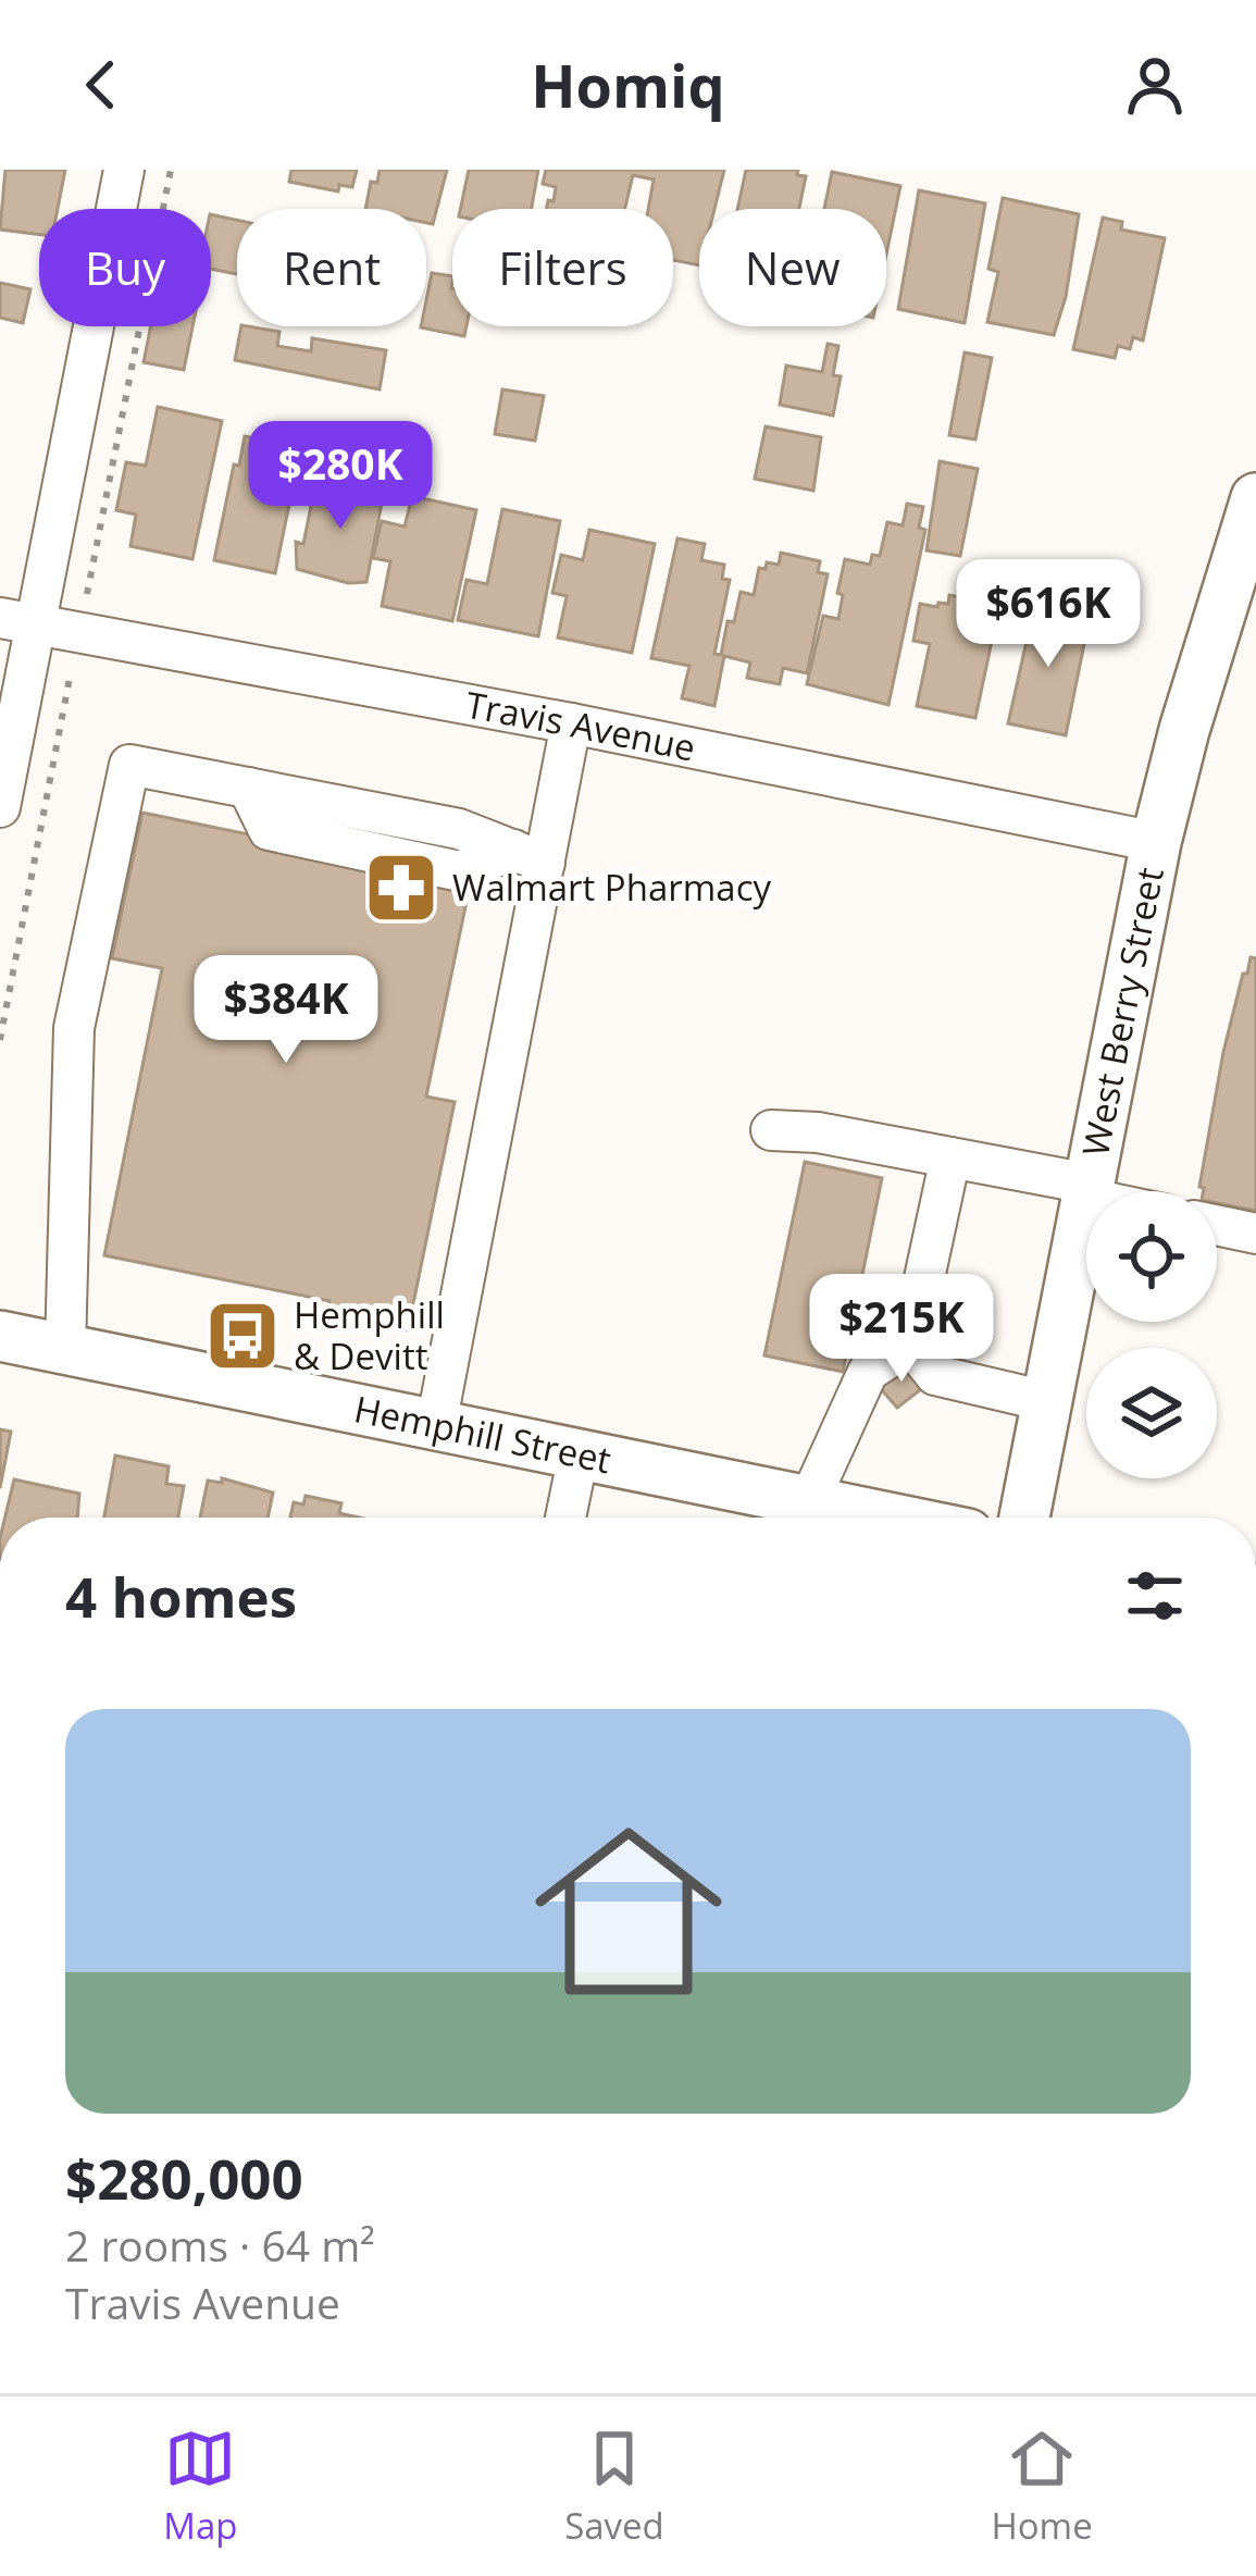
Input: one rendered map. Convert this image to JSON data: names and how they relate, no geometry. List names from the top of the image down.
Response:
{
  "streets": {
    "main road": ["West Berry Street", "Hemphill Street"],
    "street": ["Travis Avenue"]
  },
  "crossings": [
    ["Travis Avenue", "West Berry Street"]
  ],
  "places": {
    "pharmacy": ["Walmart Pharmacy"],
    "bus stop": ["Hemphill & Devitt"]
  },
  "page": {
    "header": "Homiq",
    "chip": [
      "Buy",
      "Rent",
      "Filters",
      "New"
    ],
    "price": [
      "$280K",
      "$616K",
      "$384K",
      "$215K"
    ],
    "heading": "4 homes",
    "list": [
      {
        "name": "$280,000",
        "note": "2 rooms · 64 m² · Travis Avenue"
      }
    ],
    "tabs": ["Map", "Saved", "Home"]
  }
}
